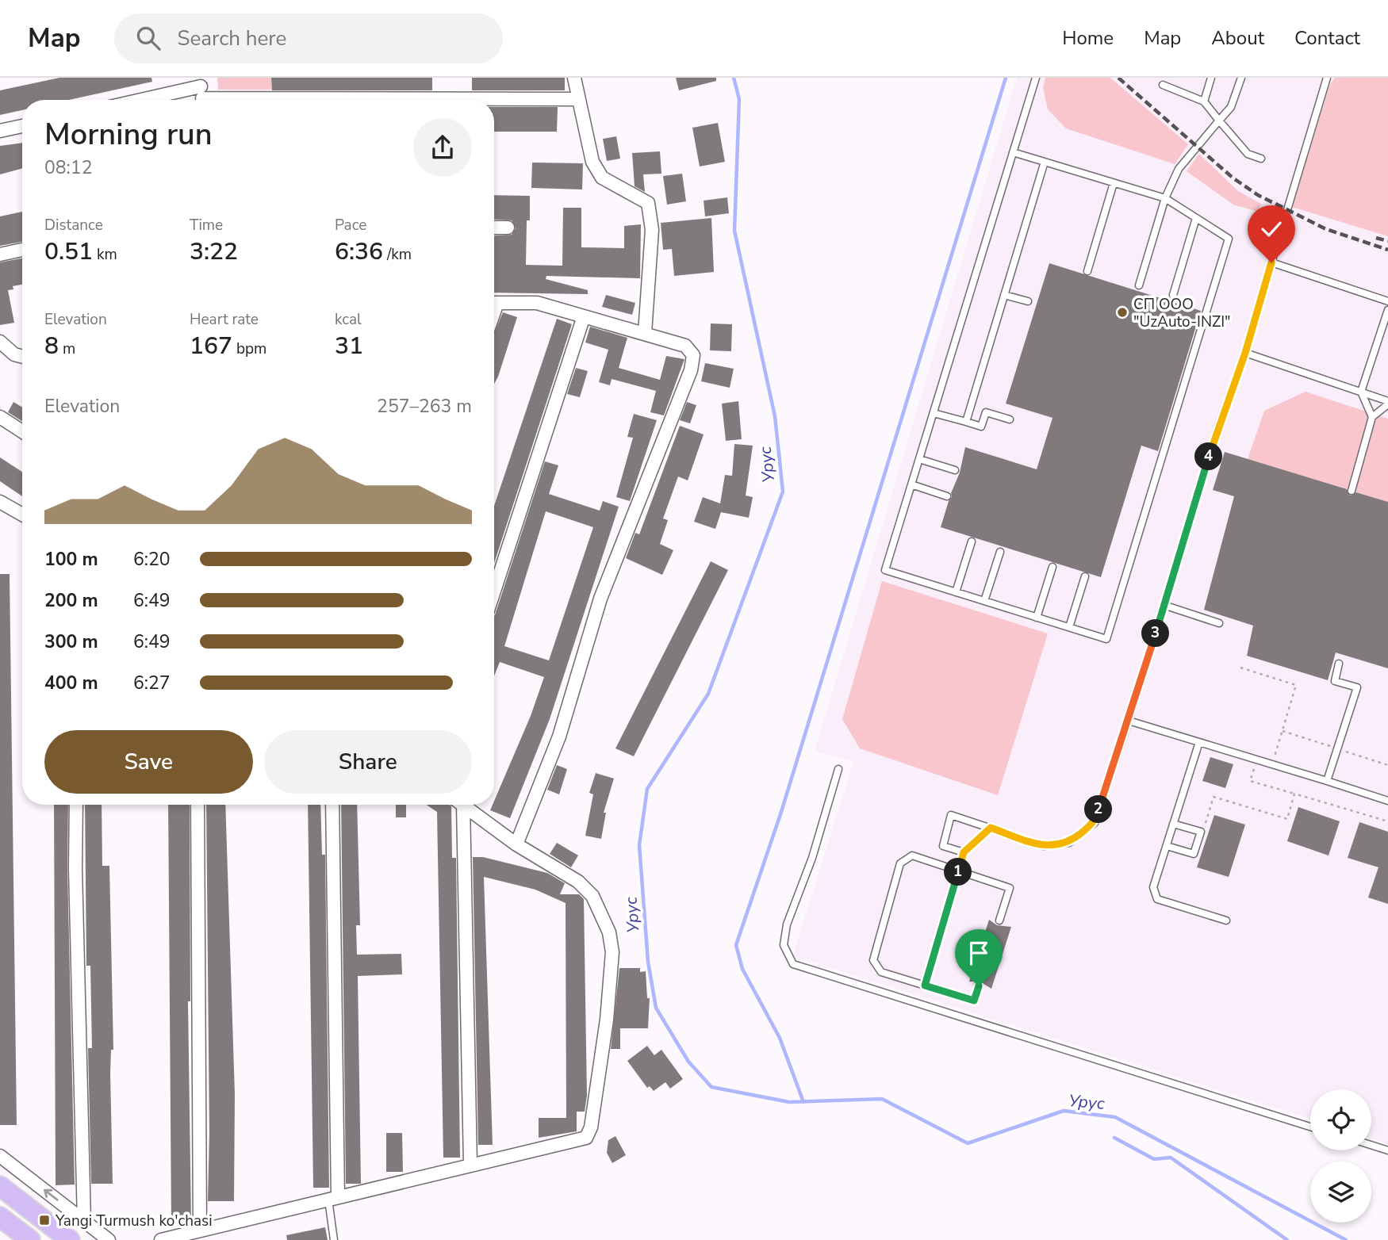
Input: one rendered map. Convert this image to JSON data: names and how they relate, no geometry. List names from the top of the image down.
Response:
{
  "water": ["Урус"],
  "places": {
    "other": ["СП ООО \"UzAuto-INZI\""],
    "transit": ["Yangi Turmush ko'chasi"]
  },
  "page": {
    "header": "Map",
    "search": "Search here",
    "nav": [
      "Home",
      "Map",
      "About",
      "Contact"
    ],
    "heading": ["Morning run", "08:12"],
    "stats": [
      ["Distance", "0.51 km"],
      ["Time", "3:22"],
      ["Pace", "6:36 /km"],
      ["Elevation", "8 m"],
      ["Heart rate", "167 bpm"],
      ["kcal", "31"]
    ],
    "chart": ["Elevation", "257–263 m"],
    "pins": [
      "4",
      "3",
      "2",
      "1"
    ],
    "list": [
      {
        "name": "100 m",
        "note": "6:20"
      },
      {
        "name": "200 m",
        "note": "6:49"
      },
      {
        "name": "300 m",
        "note": "6:49"
      },
      {
        "name": "400 m",
        "note": "6:27"
      }
    ],
    "buttons": ["Save", "Share"]
  }
}
